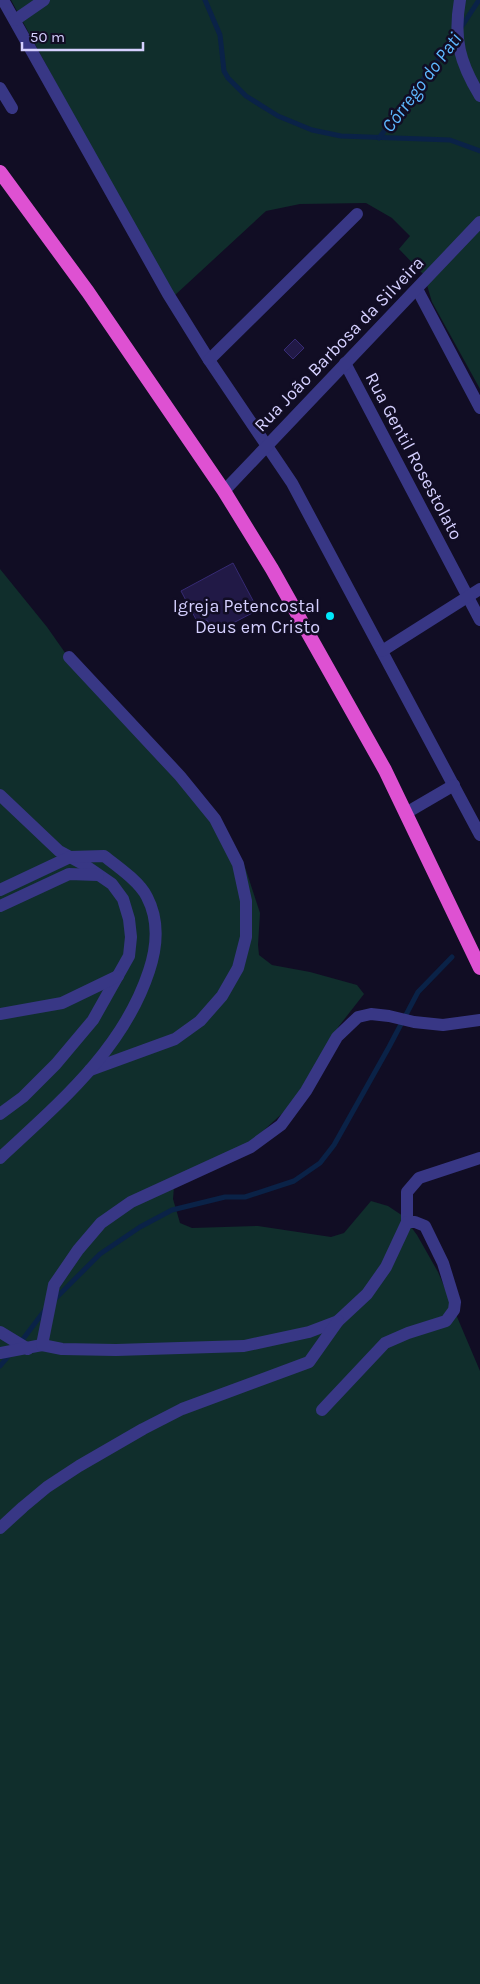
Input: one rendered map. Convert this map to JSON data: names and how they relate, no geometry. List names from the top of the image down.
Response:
{
  "streets": {
    "street": ["Rua João Barbosa da Silveira", "Rua Gentil Rosestolato"]
  },
  "crossings": [
    ["Rua João Barbosa da Silveira", "Rua Gentil Rosestolato"]
  ],
  "water": ["Córrego do Pati"],
  "places": ["Igreja Petencostal Deus em Cristo"],
  "scale_bar": "50 m"
}
